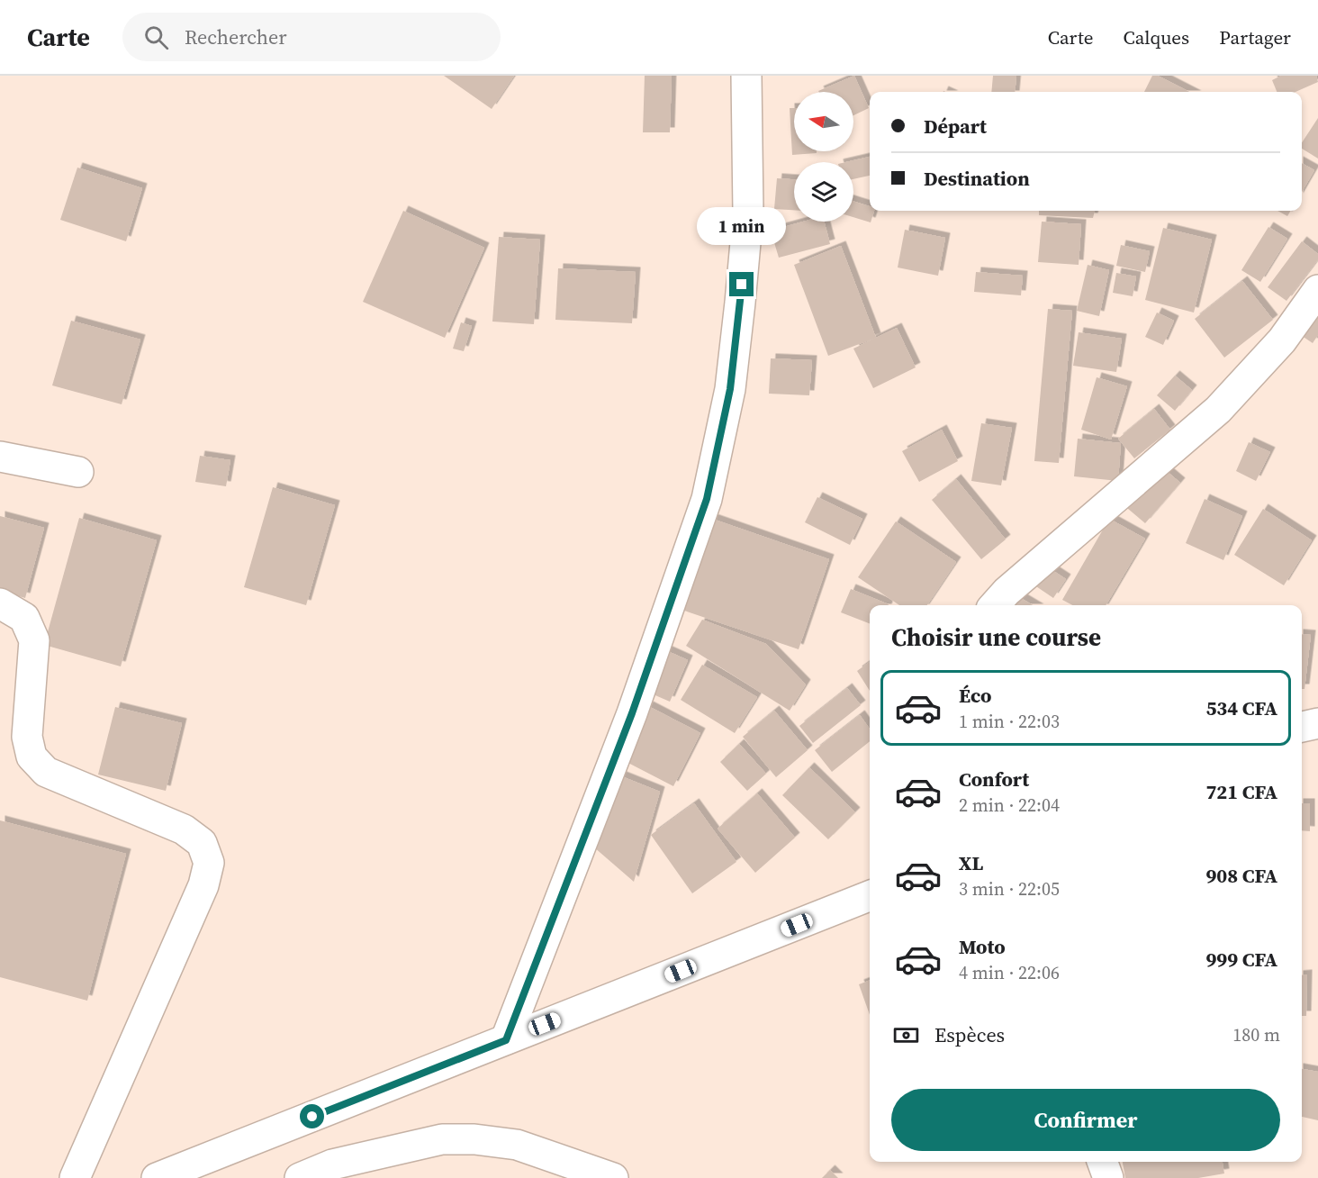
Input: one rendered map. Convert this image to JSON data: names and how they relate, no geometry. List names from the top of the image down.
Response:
{
  "north": "left",
  "page": {
    "header": "Carte",
    "search": "Rechercher",
    "nav": ["Carte", "Calques", "Partager"],
    "banner": ["Départ", "Destination"],
    "bubble": "1 min",
    "heading": "Choisir une course",
    "list": [
      {
        "name": "Éco",
        "note": "1 min · 22:03",
        "value": "534 CFA"
      },
      {
        "name": "Confort",
        "note": "2 min · 22:04",
        "value": "721 CFA"
      },
      {
        "name": "XL",
        "note": "3 min · 22:05",
        "value": "908 CFA"
      },
      {
        "name": "Moto",
        "note": "4 min · 22:06",
        "value": "999 CFA"
      }
    ],
    "pay": ["Espèces", "180 m"],
    "buttons": "Confirmer"
  }
}
